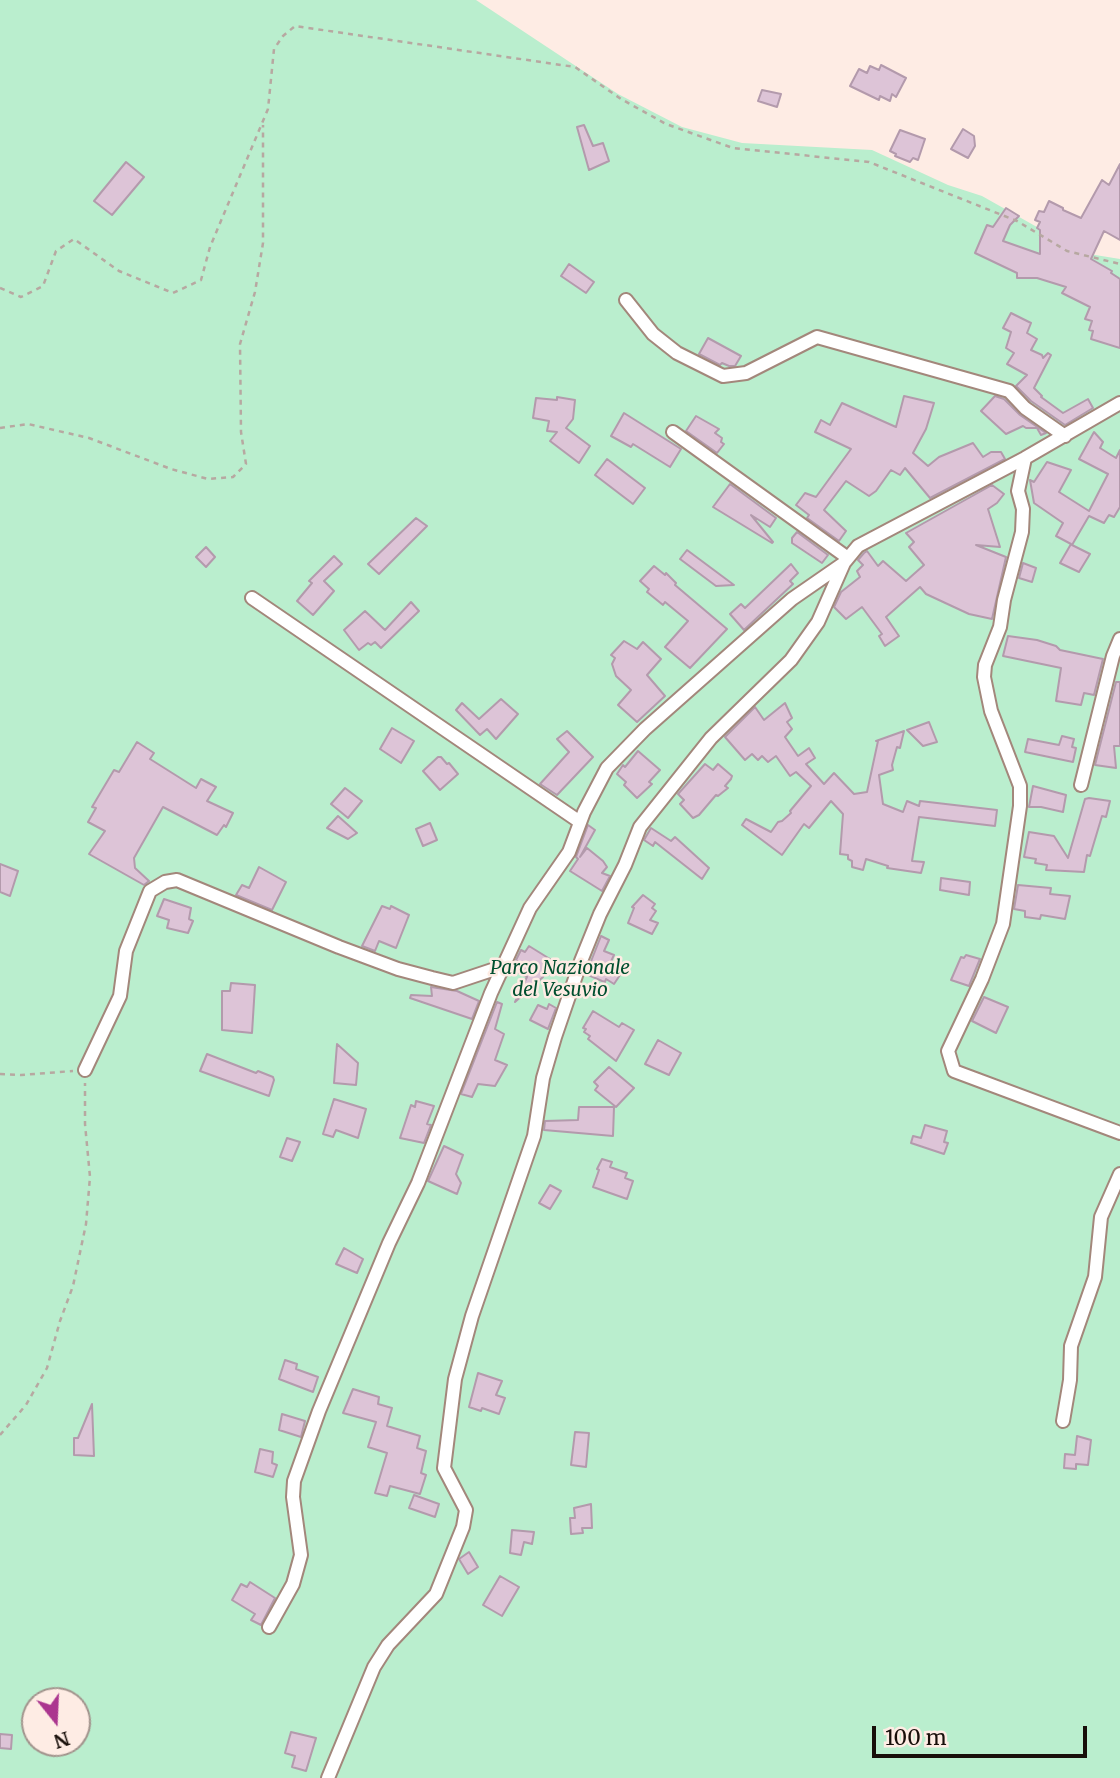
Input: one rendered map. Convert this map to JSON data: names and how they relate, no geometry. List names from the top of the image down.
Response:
{
  "parks": ["Parco Nazionale del Vesuvio"],
  "scale_bar": "100 m",
  "north": "bottom"
}
